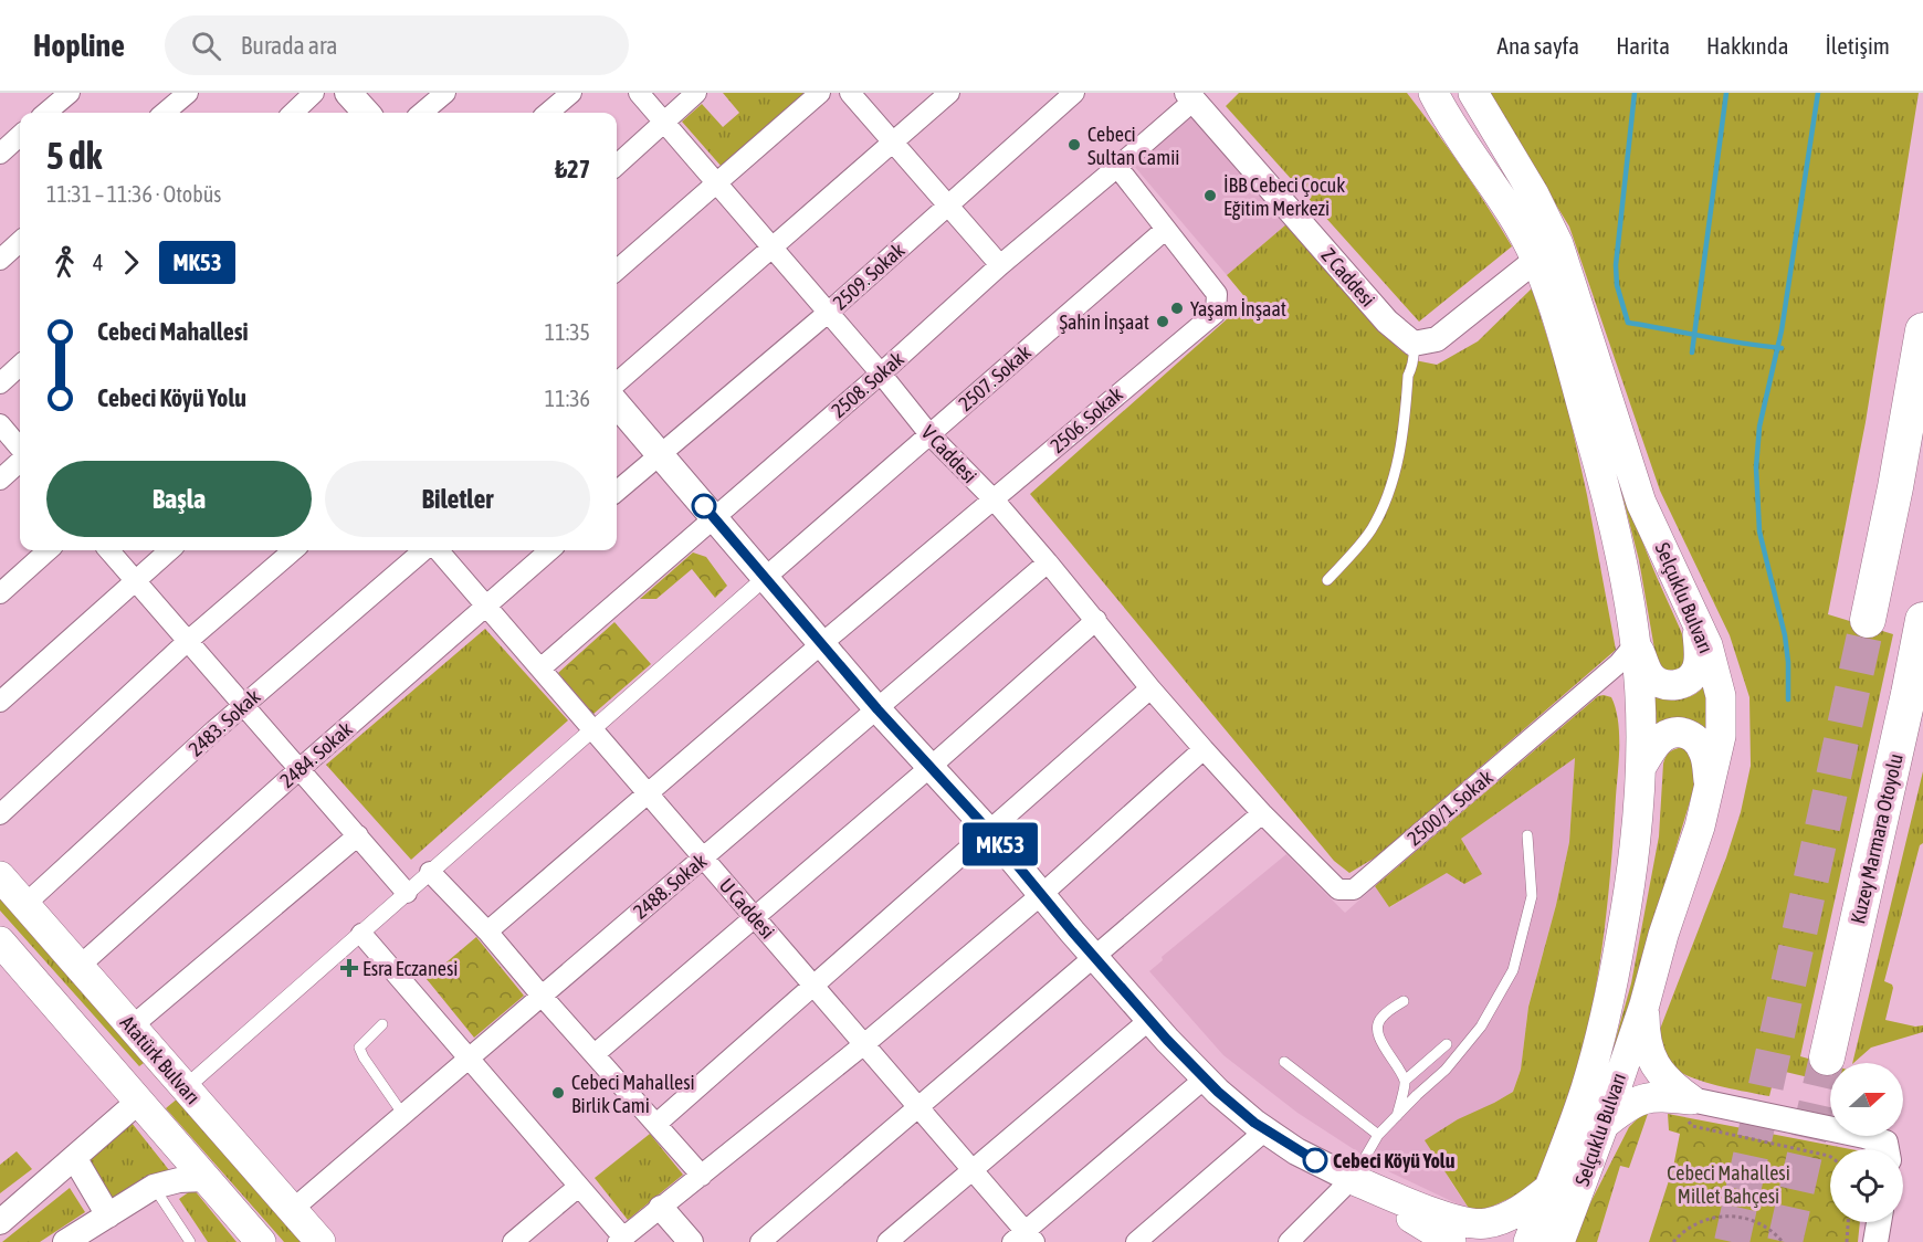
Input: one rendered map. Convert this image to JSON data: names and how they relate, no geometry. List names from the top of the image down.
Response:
{
  "streets": {
    "highway": ["Kuzey Marmara Otoyolu"],
    "main road": ["Selçuklu Bulvarı", "Atatürk Bulvarı"],
    "street": [
      "2509. Sokak",
      "Z Caddesi",
      "2507. Sokak",
      "2508. Sokak",
      "2506. Sokak",
      "V Caddesi",
      "2483. Sokak",
      "2484. Sokak",
      "2500/1. Sokak",
      "2488. Sokak",
      "U Caddesi"
    ]
  },
  "crossings": [
    ["2509. Sokak", "V Caddesi"],
    ["Z Caddesi", "2508. Sokak"],
    ["2507. Sokak", "2506. Sokak"],
    ["2507. Sokak", "V Caddesi"],
    ["2508. Sokak", "2506. Sokak"],
    ["2508. Sokak", "V Caddesi"],
    ["2508. Sokak", "U Caddesi"],
    ["2506. Sokak", "V Caddesi"],
    ["2506. Sokak", "U Caddesi"],
    ["V Caddesi", "2500/1. Sokak"],
    ["V Caddesi", "2488. Sokak"],
    ["Selçuklu Bulvarı", "2500/1. Sokak"],
    ["2483. Sokak", "Atatürk Bulvarı"],
    ["2484. Sokak", "U Caddesi"],
    ["2484. Sokak", "Atatürk Bulvarı"],
    ["2488. Sokak", "U Caddesi"],
    ["2488. Sokak", "Atatürk Bulvarı"]
  ],
  "parks": ["Cebeci Mahallesi Millet Bahçesi"],
  "places": {
    "other": [
      "Cebeci Sultan Camii",
      "İBB Cebeci Çocuk Eğitim Merkezi",
      "Yaşam İnşaat",
      "Şahin İnşaat",
      "Cebeci Mahallesi Birlik Cami",
      "Cebeci Köyü Yolu"
    ],
    "health": ["Esra Eczanesi"]
  },
  "lines": ["bus line MK53"],
  "north": "right",
  "page": {
    "header": "Hopline",
    "search": "Burada ara",
    "nav": [
      "Ana sayfa",
      "Harita",
      "Hakkında",
      "İletişim"
    ],
    "on_map": "MK53",
    "heading": ["5 dk", "11:31 – 11:36 · Otobüs", "₺27"],
    "legs": ["4", "MK53"],
    "list": [
      {
        "name": "Cebeci Mahallesi",
        "value": "11:35"
      },
      {
        "name": "Cebeci Köyü Yolu",
        "value": "11:36"
      }
    ],
    "buttons": ["Başla", "Biletler"]
  }
}
